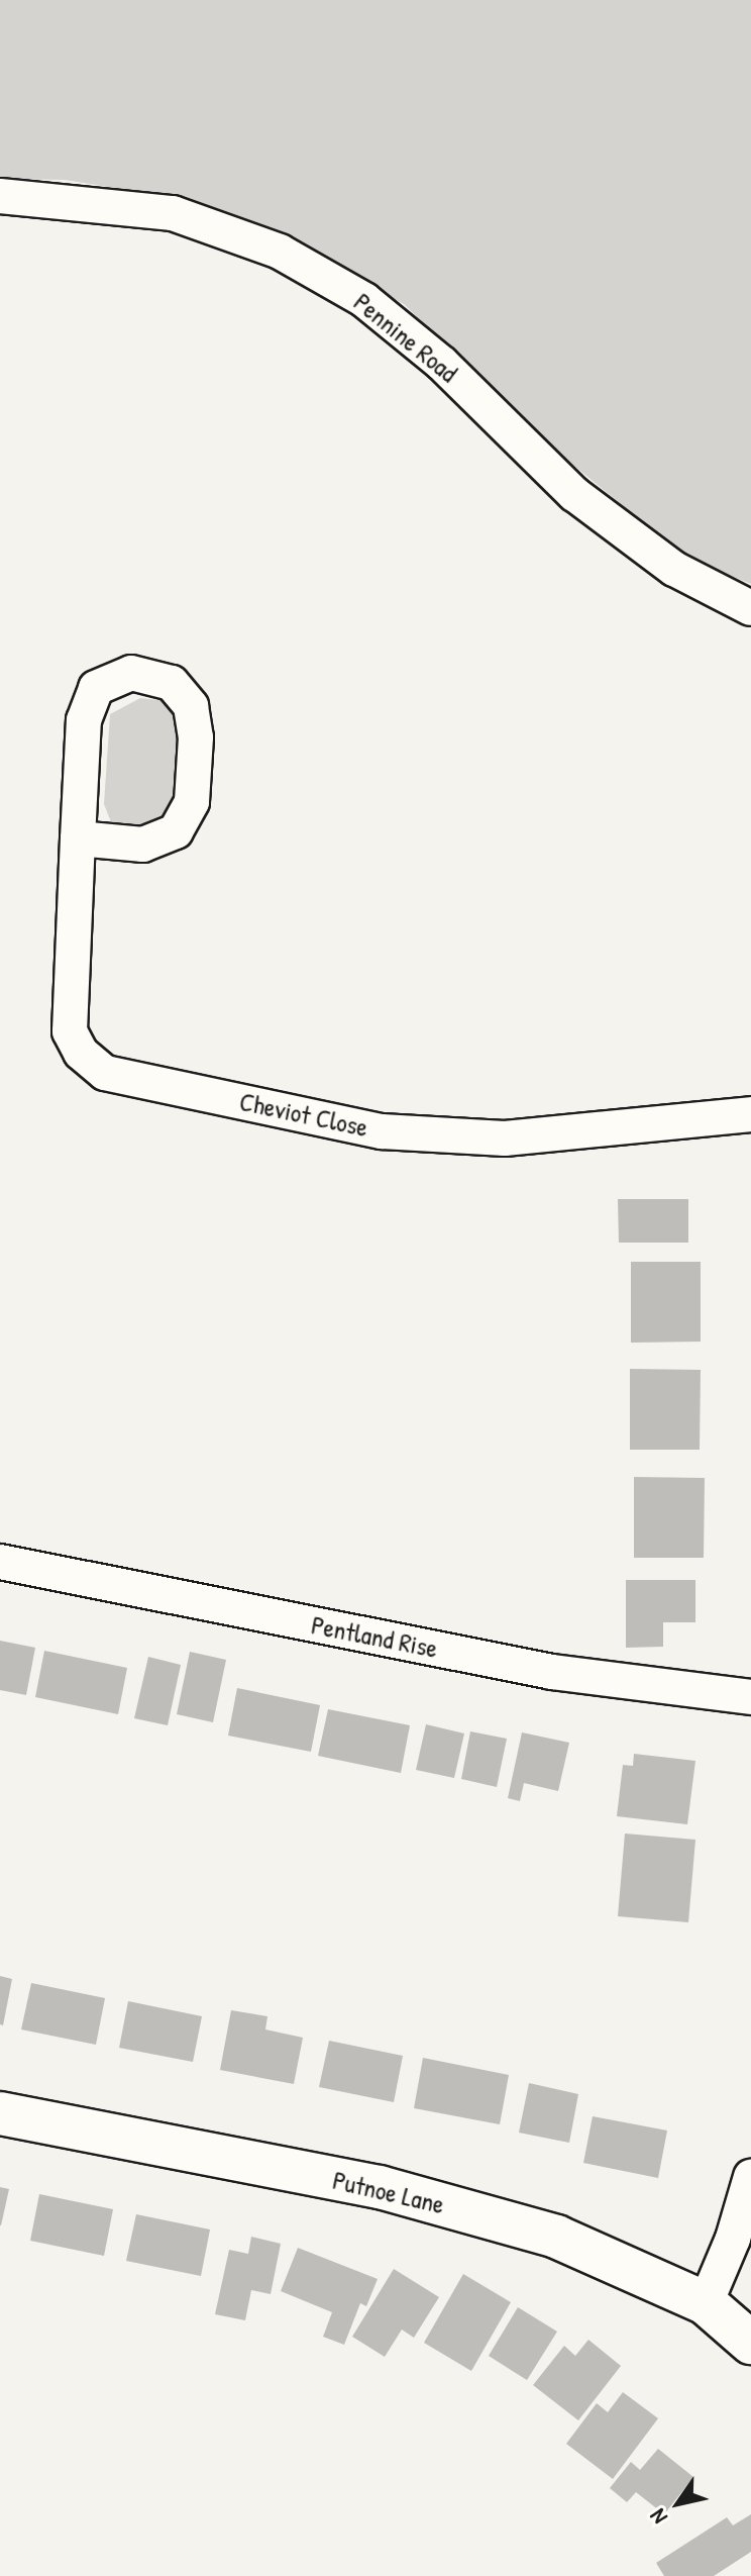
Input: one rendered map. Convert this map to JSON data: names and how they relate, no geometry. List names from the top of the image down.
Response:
{
  "streets": {
    "street": [
      "Pennine Road",
      "Cheviot Close",
      "Pentland Rise",
      "Putnoe Lane"
    ]
  },
  "north": "bottom left"
}
